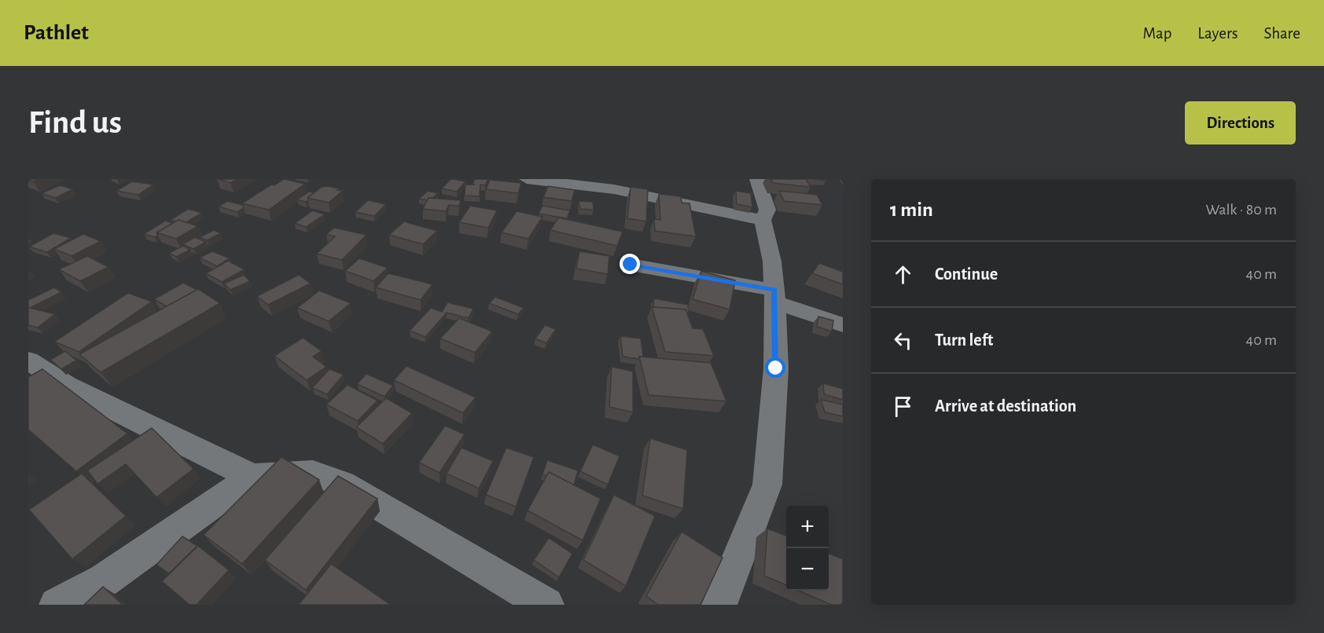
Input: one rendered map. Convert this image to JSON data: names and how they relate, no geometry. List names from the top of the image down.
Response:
{
  "page": {
    "header": "Pathlet",
    "nav": ["Map", "Layers", "Share"],
    "buttons": "Directions",
    "title": "Find us",
    "heading": ["1 min", "Walk · 80 m"],
    "list": [
      ["Continue", "40 m"],
      ["Turn left", "40 m"],
      "Arrive at destination"
    ],
    "map_buttons": ["+", "−"]
  }
}
